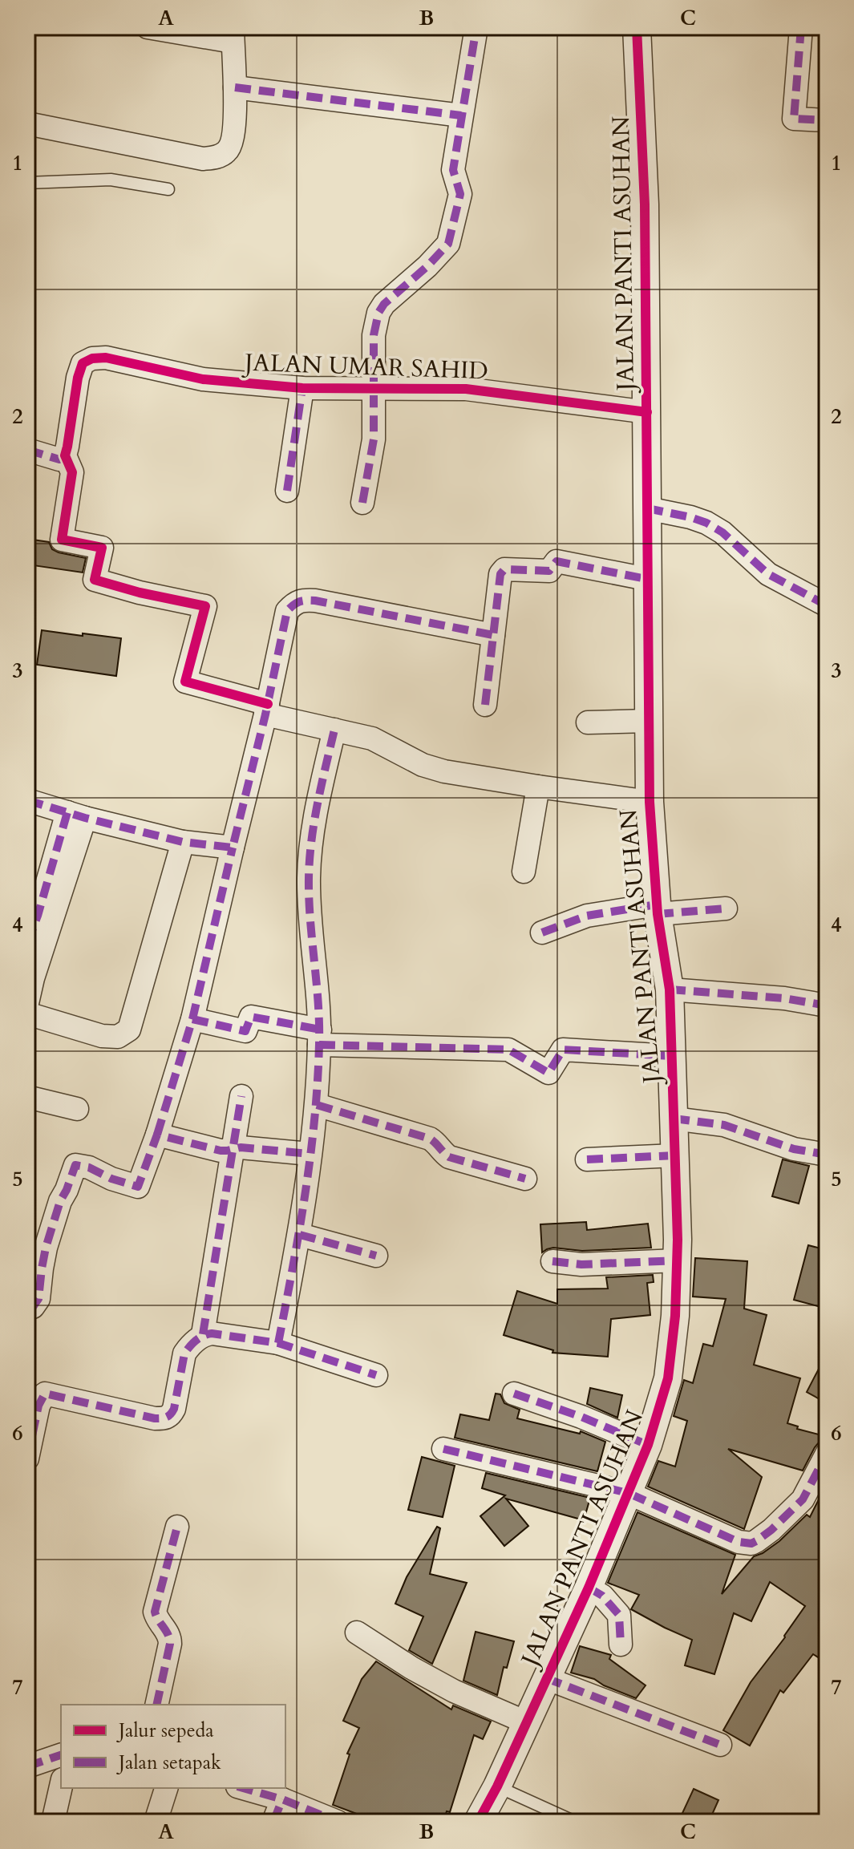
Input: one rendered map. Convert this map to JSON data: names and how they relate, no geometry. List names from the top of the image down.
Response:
{
  "streets": {
    "street": ["JALAN PANTI ASUHAN", "JALAN UMAR SAHID"]
  },
  "crossings": [
    ["JALAN PANTI ASUHAN", "JALAN UMAR SAHID"]
  ],
  "legend": ["Jalur sepeda", "Jalan setapak"],
  "grid": {
    "columns": ["A", "B", "C"],
    "rows": [
      "1",
      "2",
      "3",
      "4",
      "5",
      "6",
      "7"
    ]
  }
}
